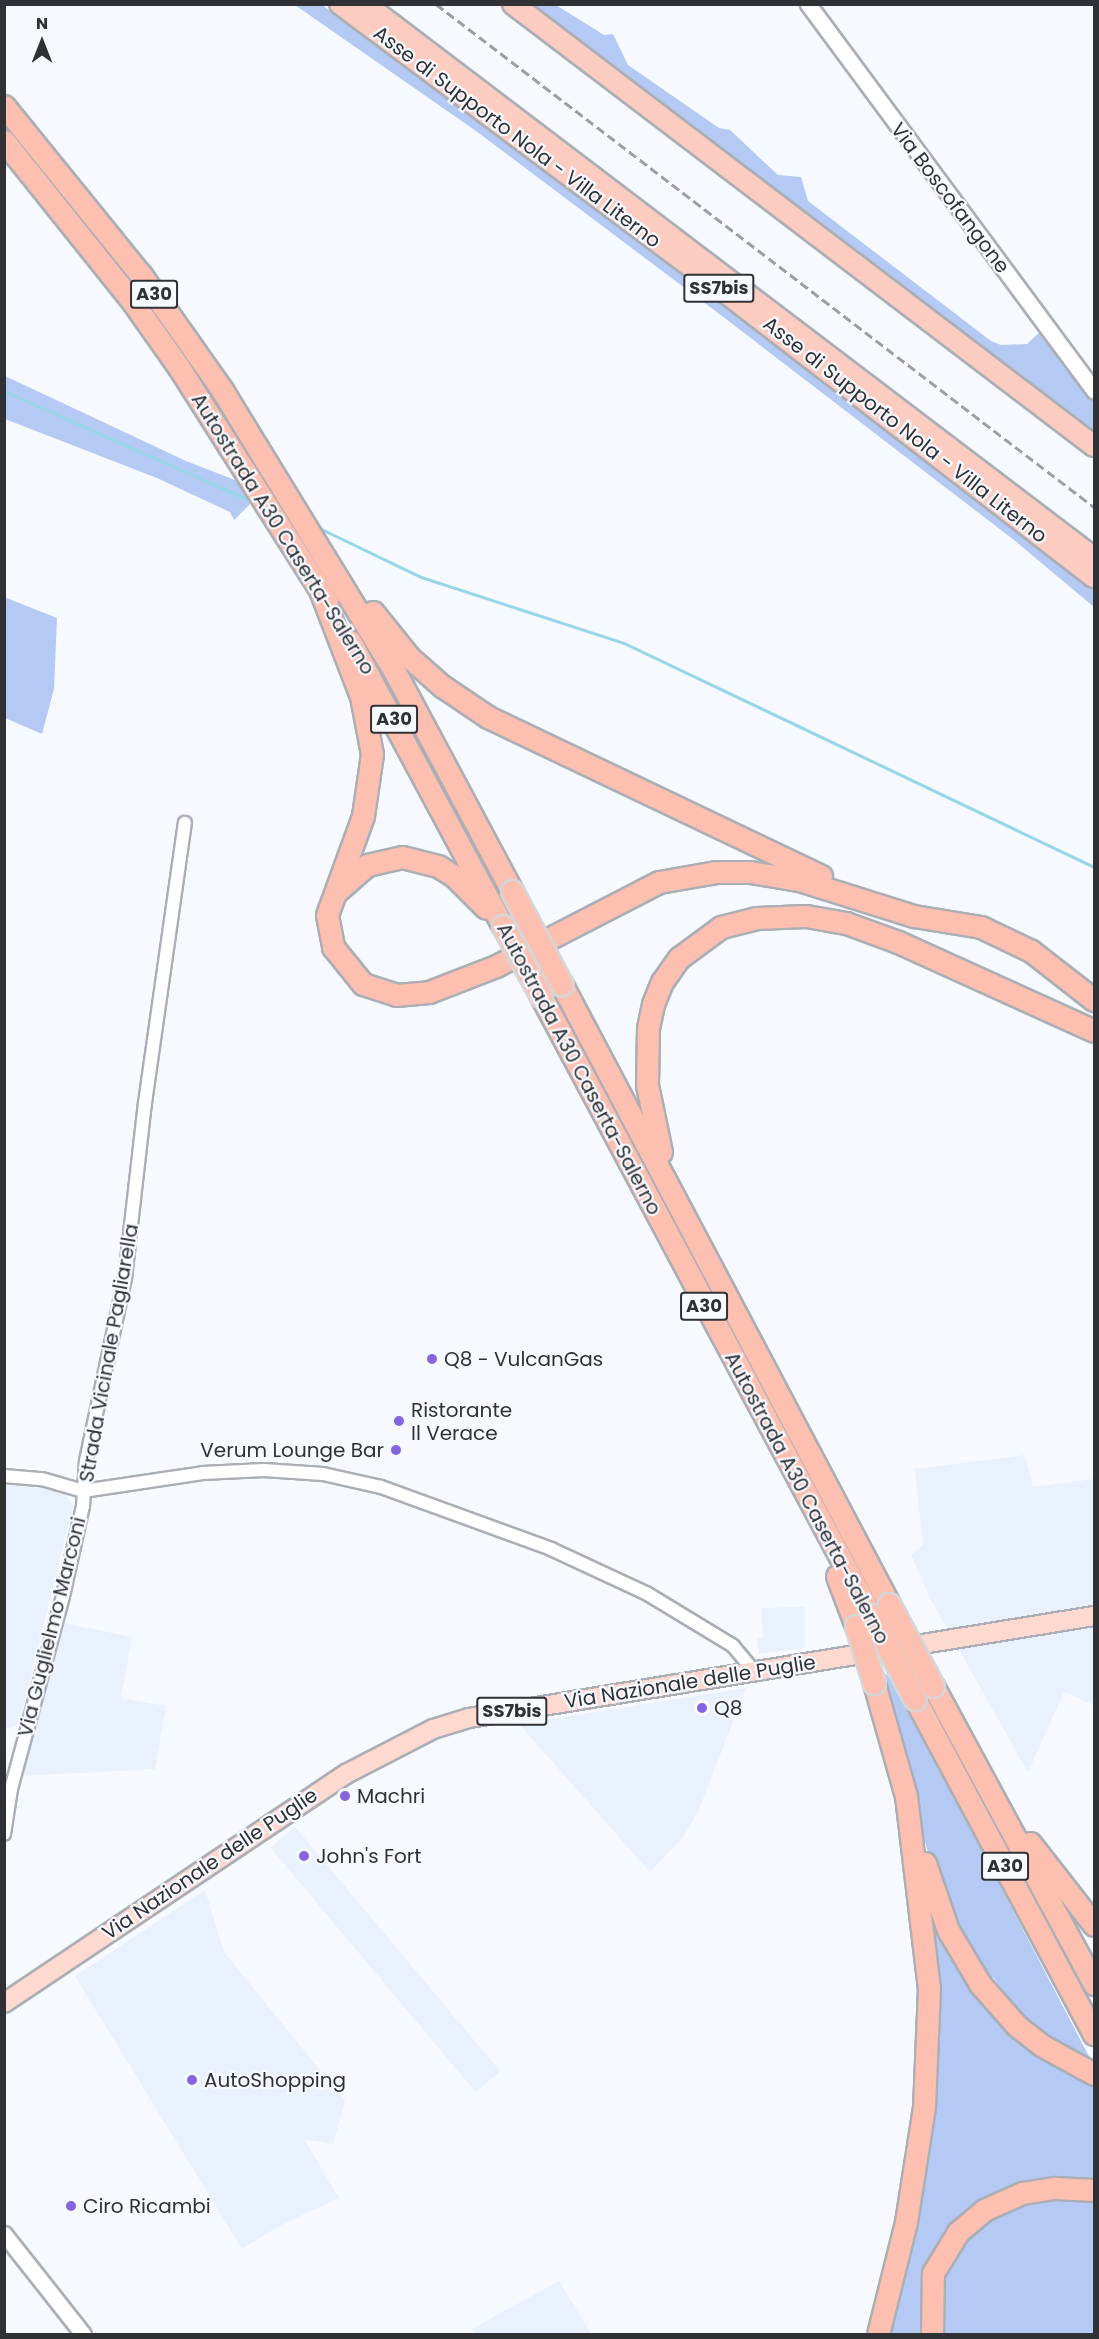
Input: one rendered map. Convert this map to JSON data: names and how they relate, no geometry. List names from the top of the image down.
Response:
{
  "streets": {
    "highway": [
      "Asse di Supporto Nola - Villa Literno",
      "SS7bis",
      "A30",
      "Autostrada A30 Caserta-Salerno"
    ],
    "main road": ["Via Nazionale delle Puglie"],
    "street": ["Via Boscofangone", "Strada Vicinale Pagliarella", "Via Guglielmo Marconi"]
  },
  "crossings": [
    ["Strada Vicinale Pagliarella", "Via Guglielmo Marconi"],
    ["Strada Vicinale Pagliarella", "Via Nazionale delle Puglie"]
  ],
  "places": [
    "Q8 - VulcanGas",
    "Ristorante Il Verace",
    "Verum Lounge Bar",
    "Q8",
    "Machri",
    "John's Fort",
    "AutoShopping",
    "Ciro Ricambi"
  ],
  "north": "top"
}
